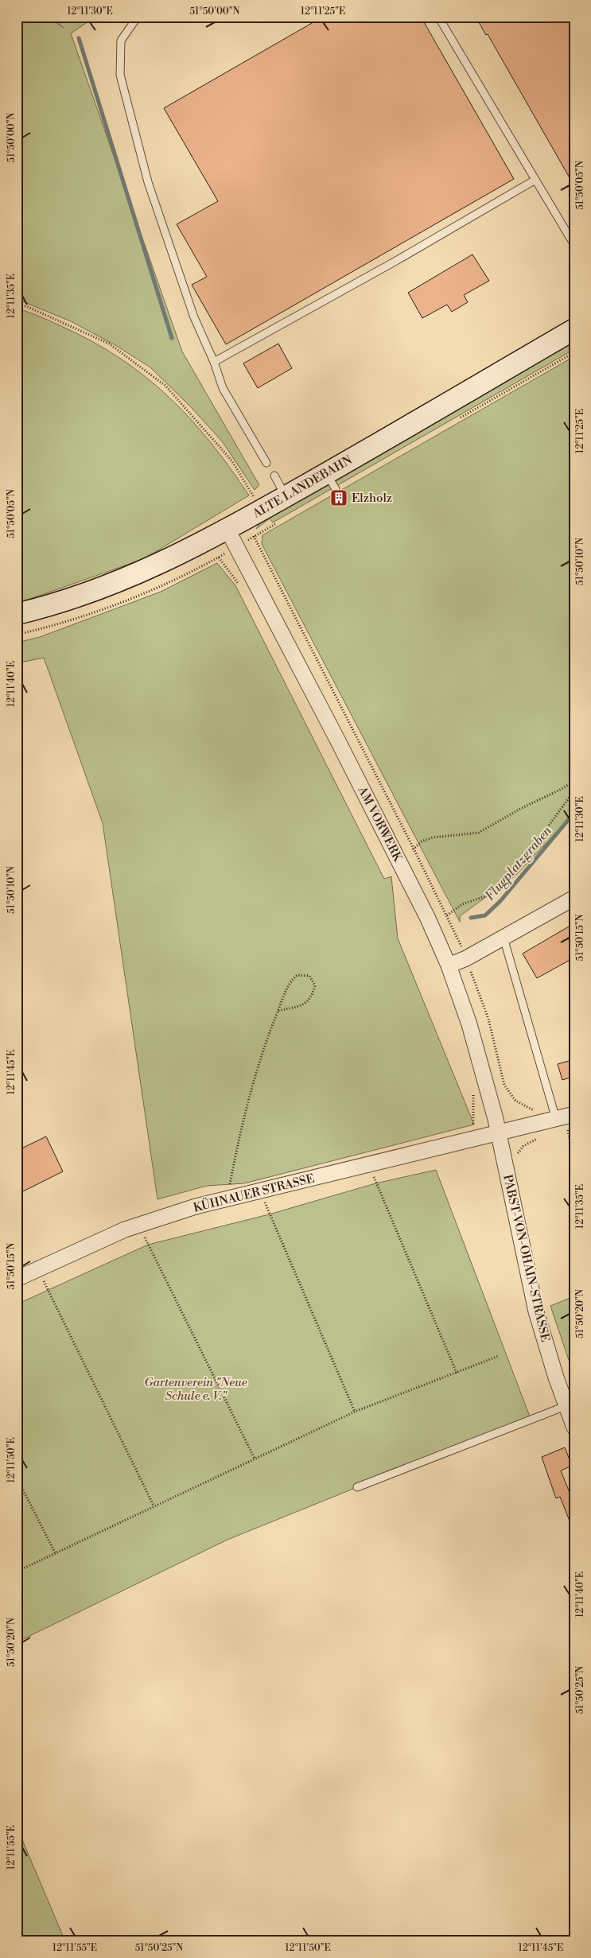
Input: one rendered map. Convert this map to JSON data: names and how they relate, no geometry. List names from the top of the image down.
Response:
{
  "streets": {
    "main road": ["ALTE LANDEBAHN"],
    "street": ["AM VORWERK", "KÜHNAUER STRASSE", "PABST-VON-OHAIN-STRASSE"]
  },
  "crossings": [
    ["ALTE LANDEBAHN", "AM VORWERK"],
    ["AM VORWERK", "KÜHNAUER STRASSE"],
    ["AM VORWERK", "PABST-VON-OHAIN-STRASSE"],
    ["KÜHNAUER STRASSE", "PABST-VON-OHAIN-STRASSE"]
  ],
  "water": ["Flugplatzgraben"],
  "parks": ["Gartenverein \"Neue Schule e. V.\""],
  "places": {
    "building": ["Elzholz"]
  },
  "coordinates": [
    "12°11'30\"E",
    "51°50'00\"N",
    "12°11'25\"E",
    "51°50'05\"N",
    "12°11'35\"E",
    "51°50'10\"N",
    "12°11'40\"E",
    "51°50'15\"N",
    "12°11'45\"E",
    "51°50'20\"N",
    "12°11'50\"E",
    "51°50'25\"N",
    "12°11'55\"E"
  ]
}
